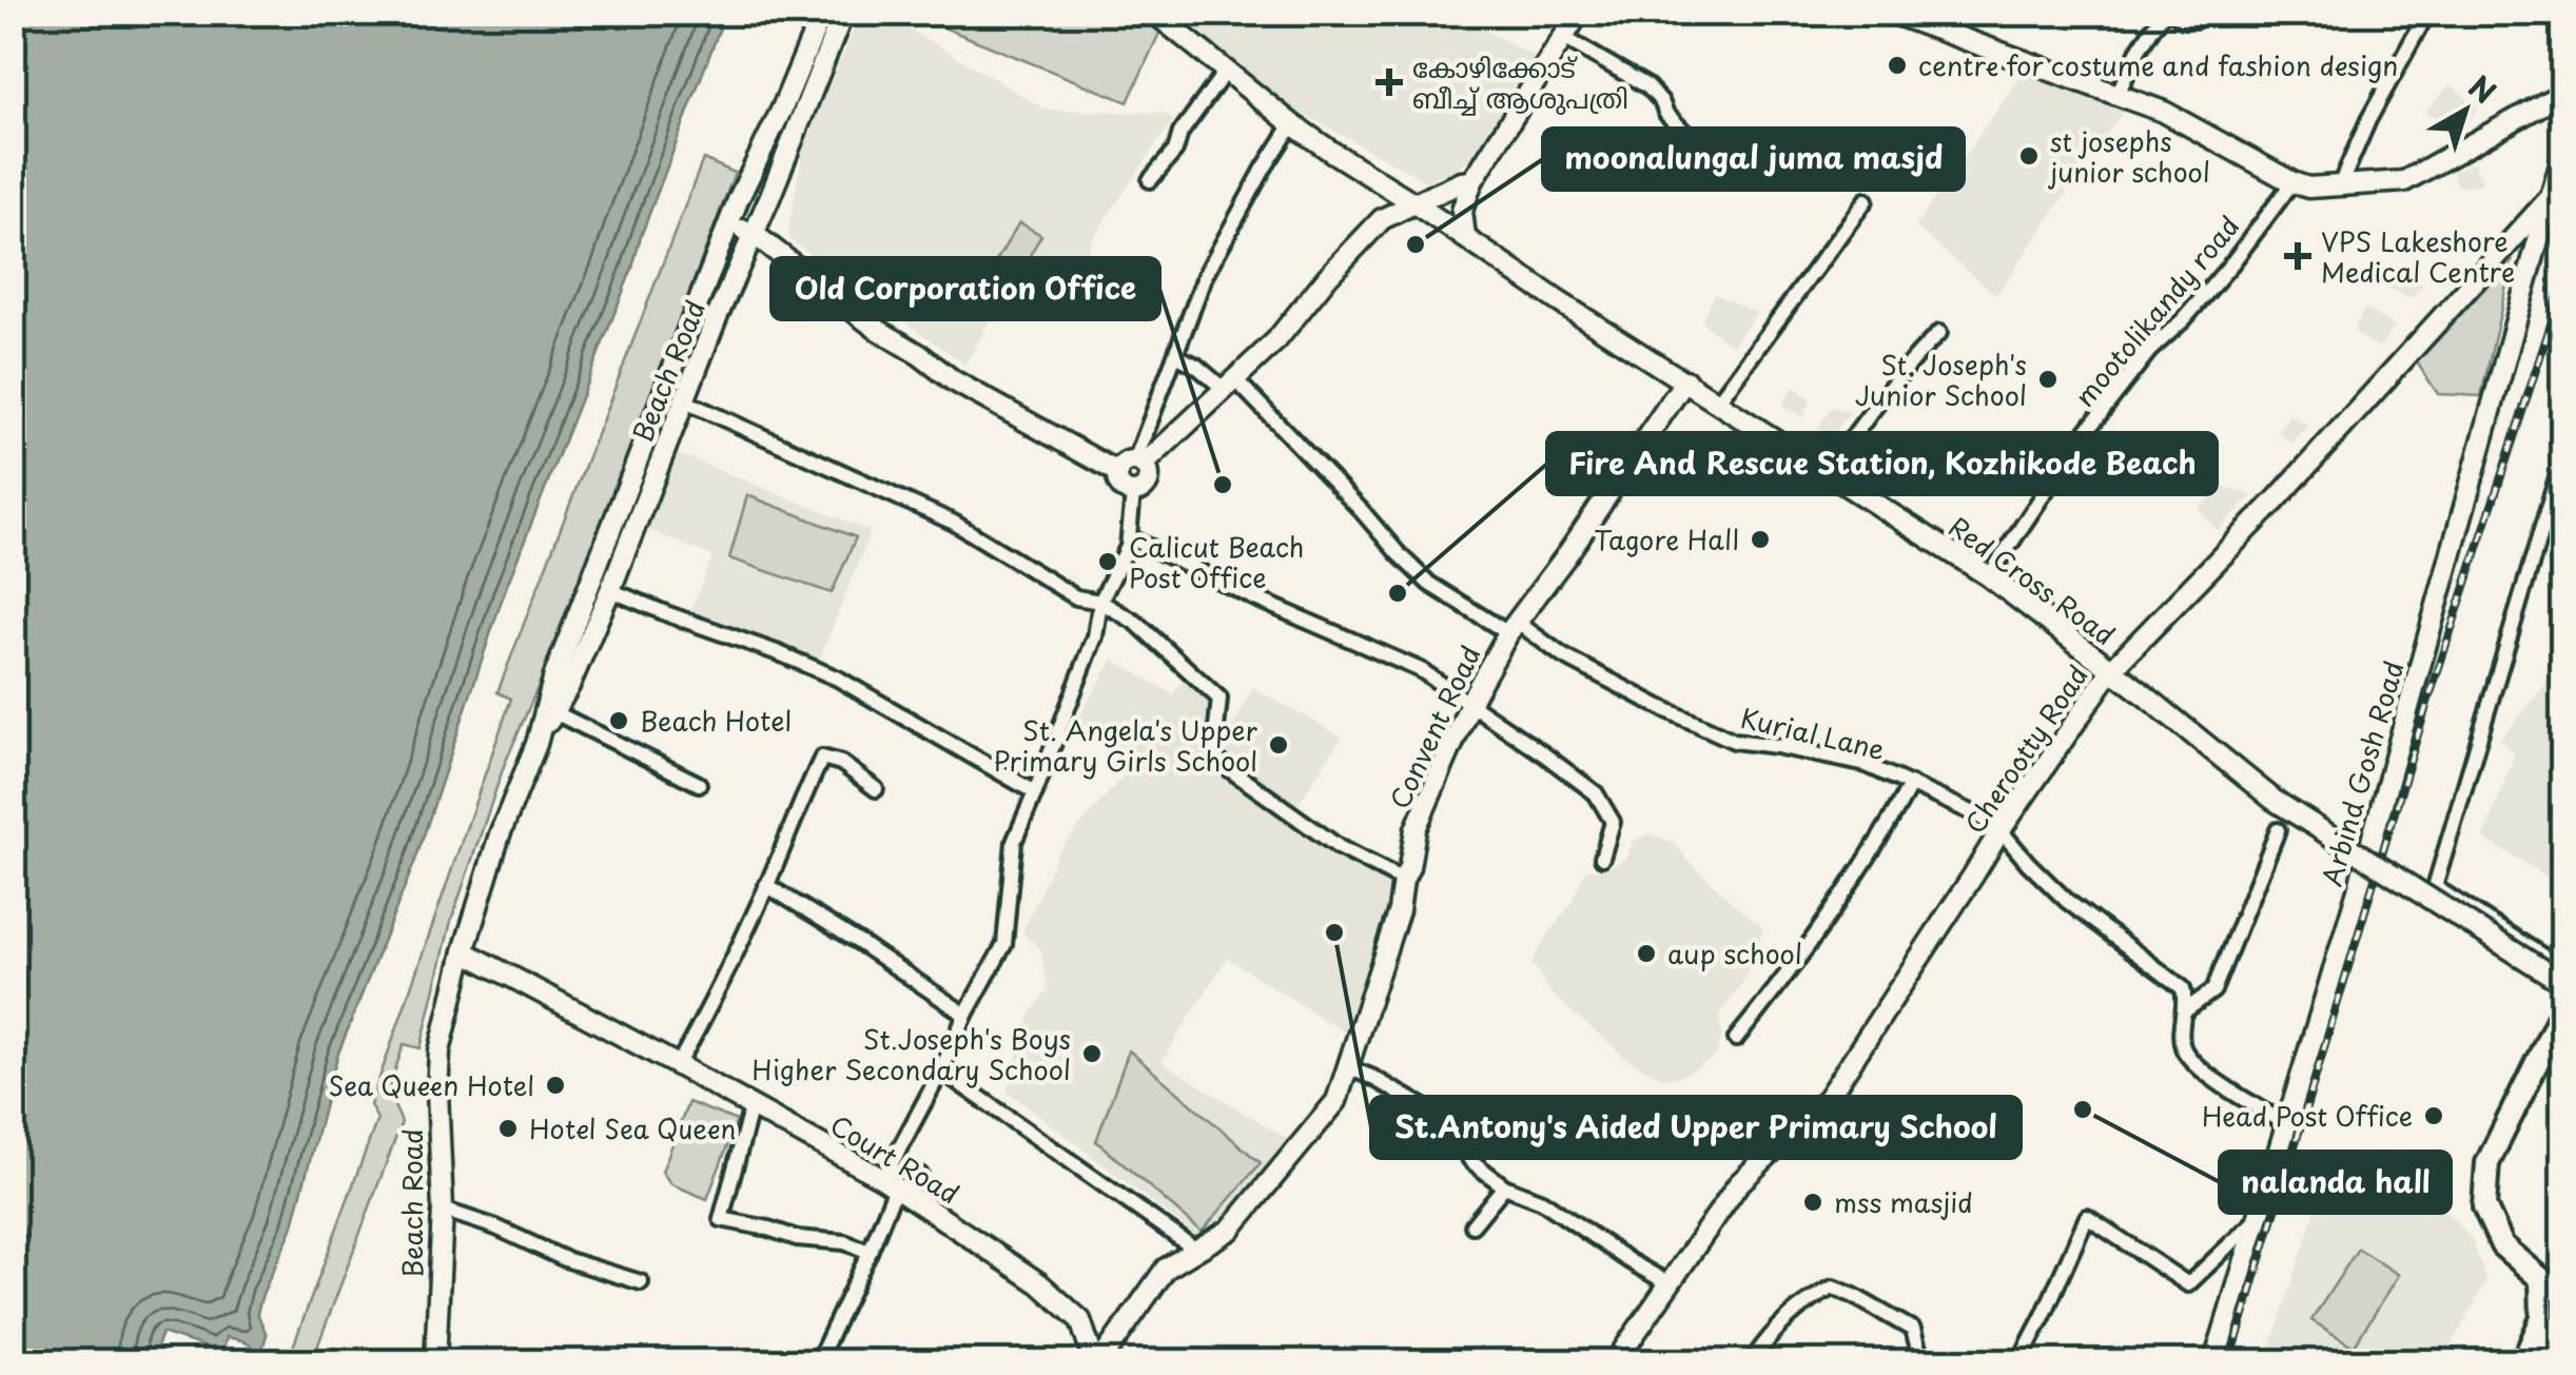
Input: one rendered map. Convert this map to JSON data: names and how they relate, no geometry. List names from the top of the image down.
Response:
{
  "streets": {
    "street": [
      "mootolikandy road",
      "Beach Road",
      "Red Cross Road",
      "Convent Road",
      "Kurial Lane",
      "Cherootty Road",
      "Arbind Gosh Road",
      "Court Road"
    ]
  },
  "crossings": [
    ["mootolikandy road", "Red Cross Road"],
    ["Beach Road", "Court Road"],
    ["Red Cross Road", "Convent Road"],
    ["Red Cross Road", "Cherootty Road"],
    ["Convent Road", "Kurial Lane"],
    ["Convent Road", "Court Road"],
    ["Kurial Lane", "Cherootty Road"],
    ["Kurial Lane", "Arbind Gosh Road"],
    ["Cherootty Road", "Arbind Gosh Road"]
  ],
  "places": {
    "other": [
      "centre for costume and fashion design",
      "st josephs junior school",
      "moonalungal juma masjd",
      "St. Joseph's Junior School",
      "Old Corporation Office",
      "Tagore Hall",
      "Calicut Beach Post Office",
      "Fire And Rescue Station, Kozhikode Beach",
      "Beach Hotel",
      "St. Angela's Upper Primary Girls School",
      "St.Antony's Aided Upper Primary School",
      "aup school",
      "St.Joseph's Boys Higher Secondary School",
      "Sea Queen Hotel",
      "nalanda hall",
      "Head Post Office",
      "Hotel Sea Queen",
      "mss masjid"
    ],
    "health": ["കോഴിക്കോട് ബീച്ച് ആശുപത്രി", "VPS Lakeshore Medical Centre"]
  },
  "north": "top right"
}
